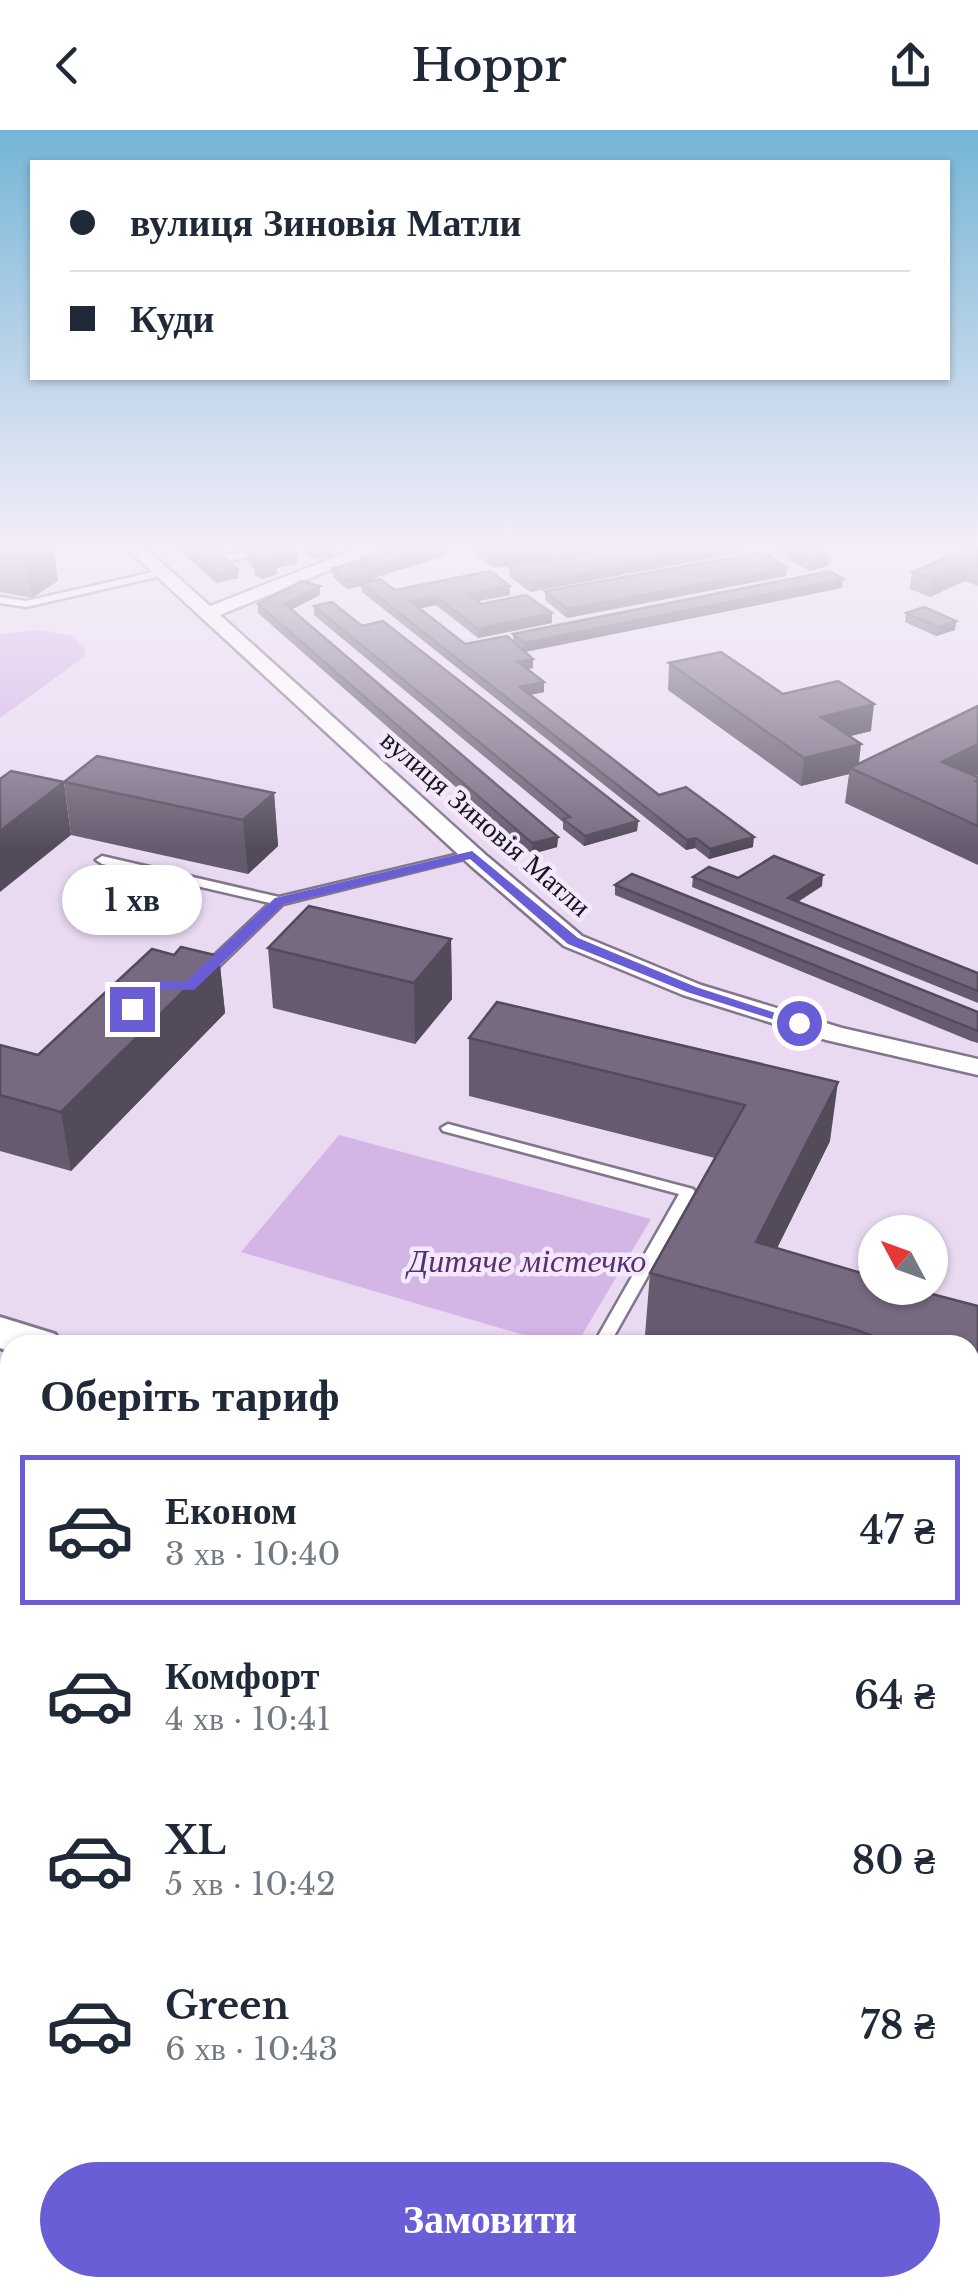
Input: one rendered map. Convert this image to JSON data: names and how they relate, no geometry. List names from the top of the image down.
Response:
{
  "streets": {
    "street": ["вулиця Зиновія Матли"]
  },
  "parks": ["Дитяче містечко"],
  "north": "top left",
  "page": {
    "header": "Hoppr",
    "banner": ["вулиця Зиновія Матли", "Куди"],
    "bubble": "1 хв",
    "heading": "Оберіть тариф",
    "list": [
      {
        "name": "Економ",
        "note": "3 хв · 10:40",
        "value": "47 ₴"
      },
      {
        "name": "Комфорт",
        "note": "4 хв · 10:41",
        "value": "64 ₴"
      },
      {
        "name": "XL",
        "note": "5 хв · 10:42",
        "value": "80 ₴"
      },
      {
        "name": "Green",
        "note": "6 хв · 10:43",
        "value": "78 ₴"
      }
    ],
    "buttons": "Замовити"
  }
}
